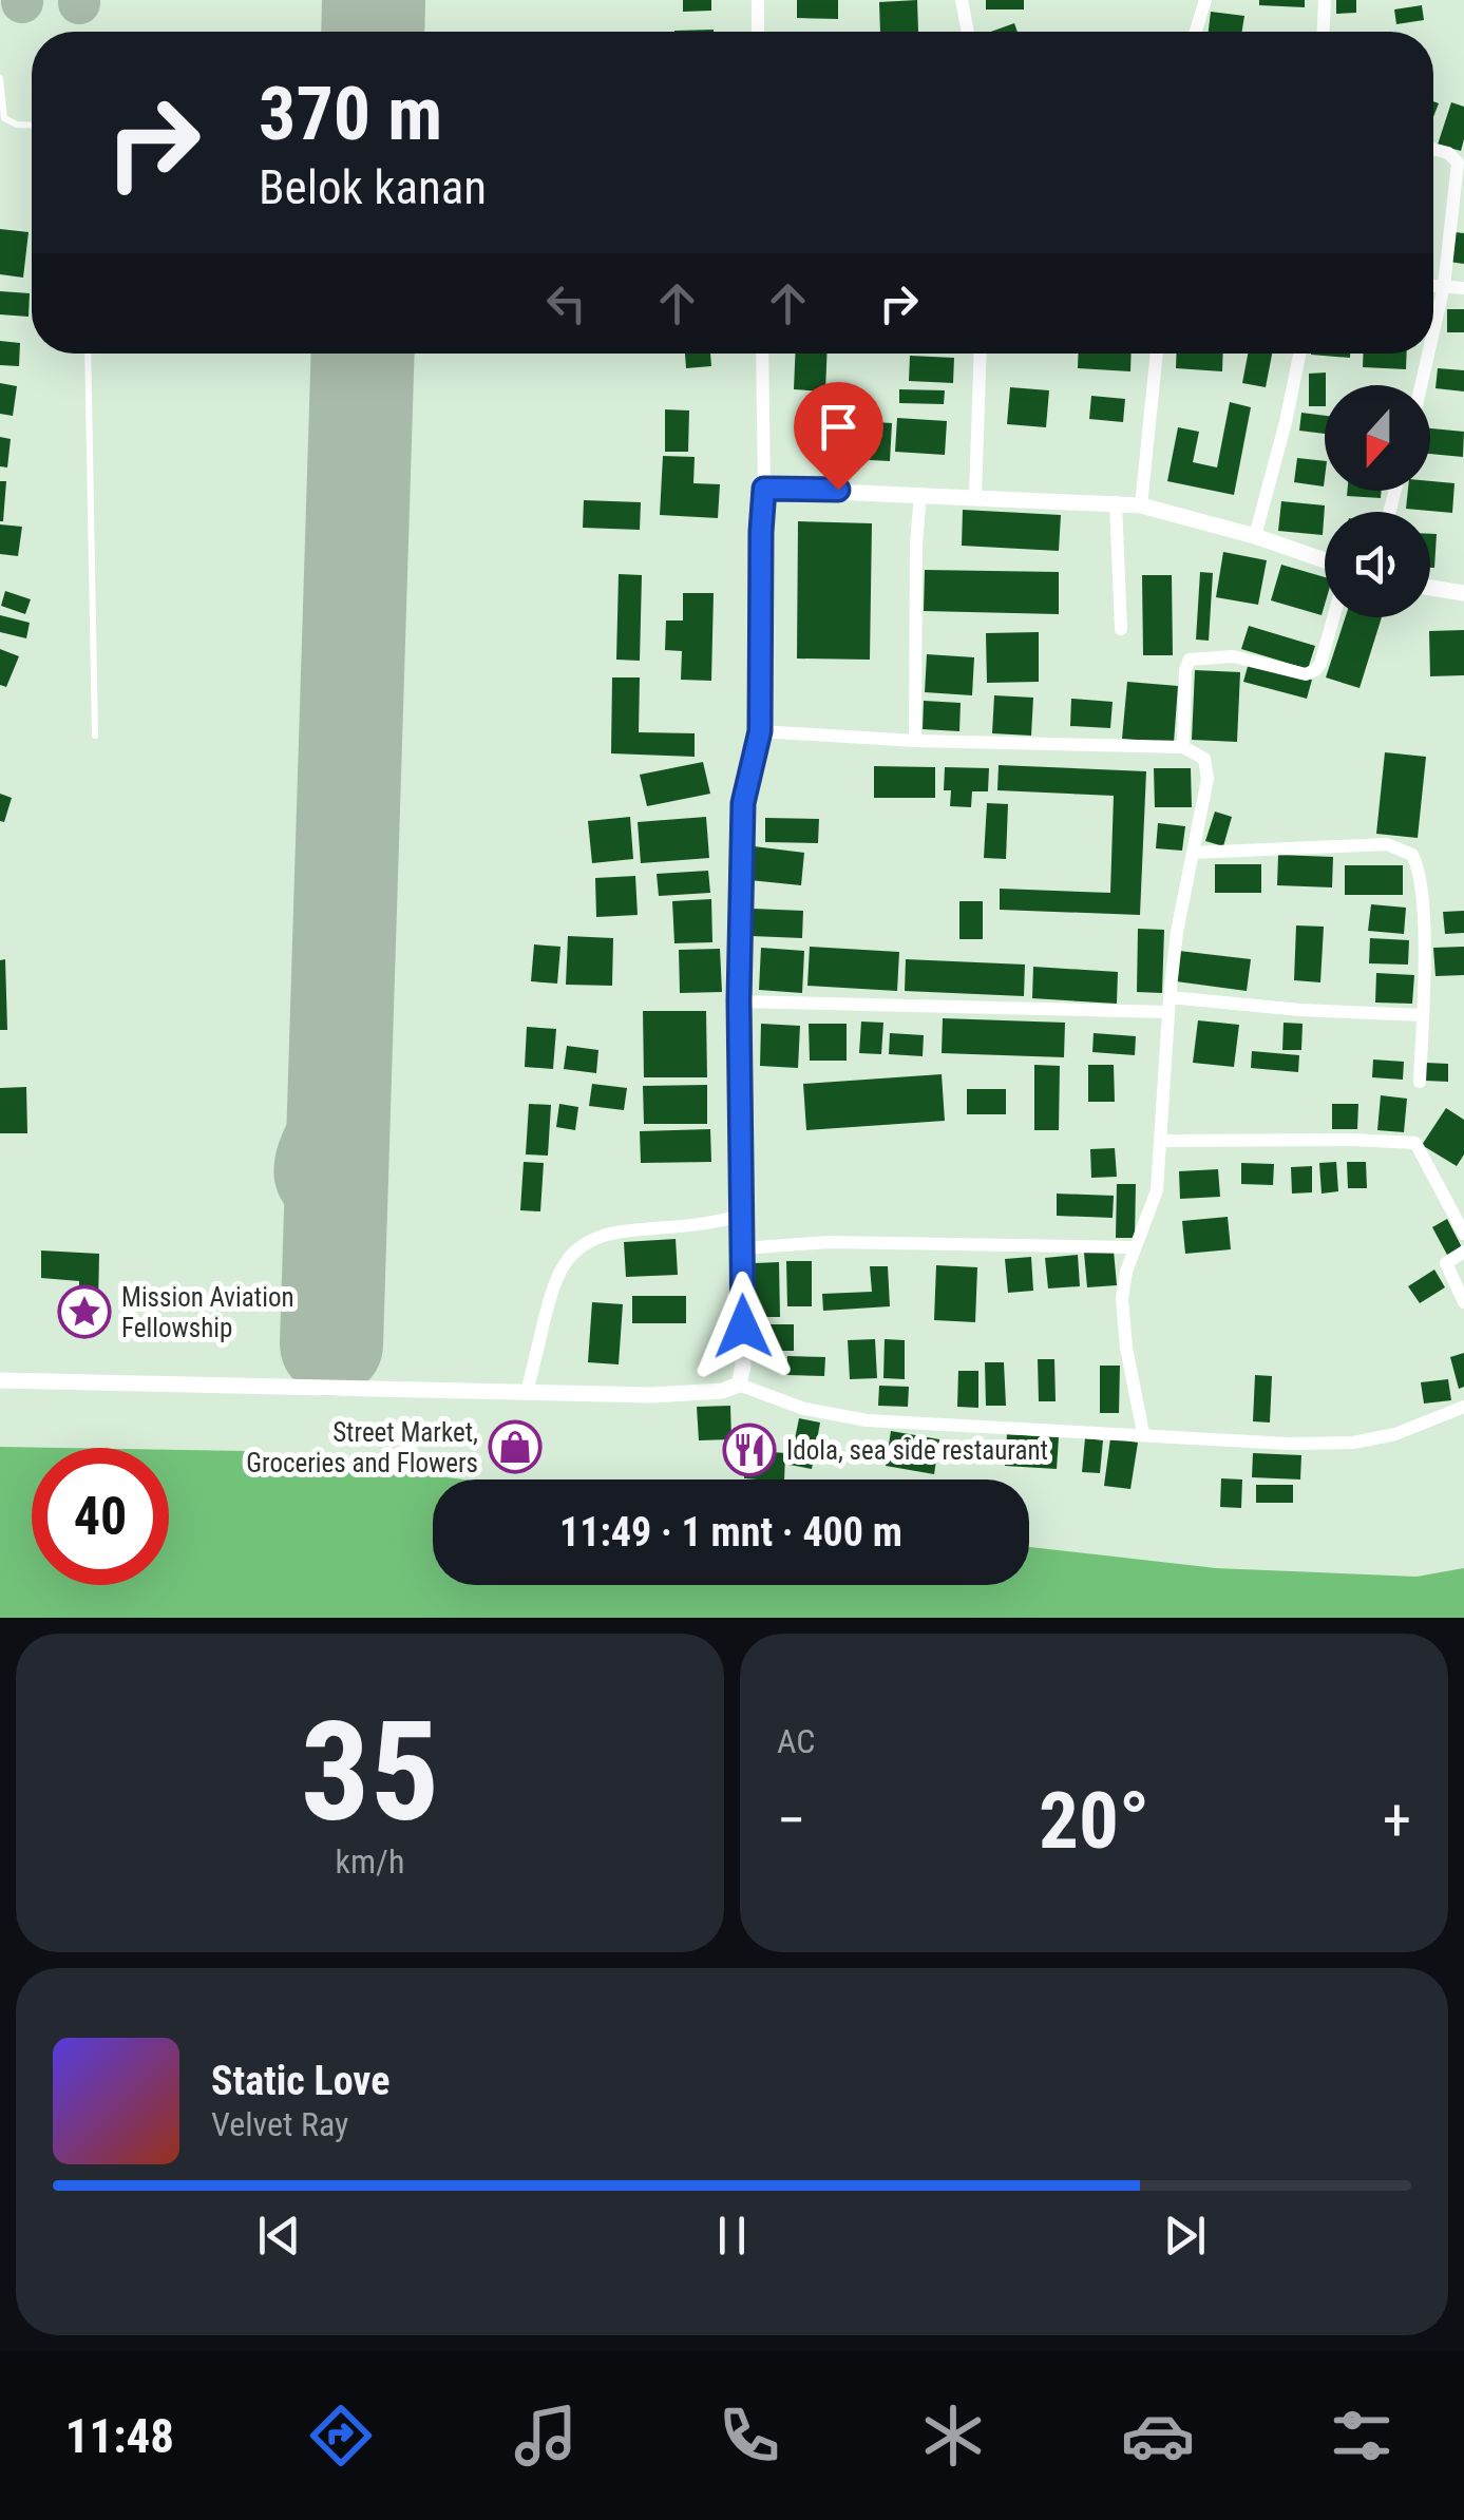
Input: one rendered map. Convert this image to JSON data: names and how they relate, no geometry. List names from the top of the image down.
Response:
{
  "places": {
    "place": ["Mission Aviation Fellowship"],
    "shop": ["Street Market, Groceries and Flowers"],
    "restaurant": ["Idola, sea side restaurant"]
  },
  "north": "bottom",
  "page": {
    "turn": ["370 m", "Belok kanan"],
    "limit": "40",
    "trip": "11:49 · 1 mnt · 400 m",
    "tile": [
      ["35", "km/h"],
      "AC"
    ],
    "heat": ["−", "20°", "+"],
    "song": ["Static Love", "Velvet Ray"],
    "tabs": "11:48"
  }
}
